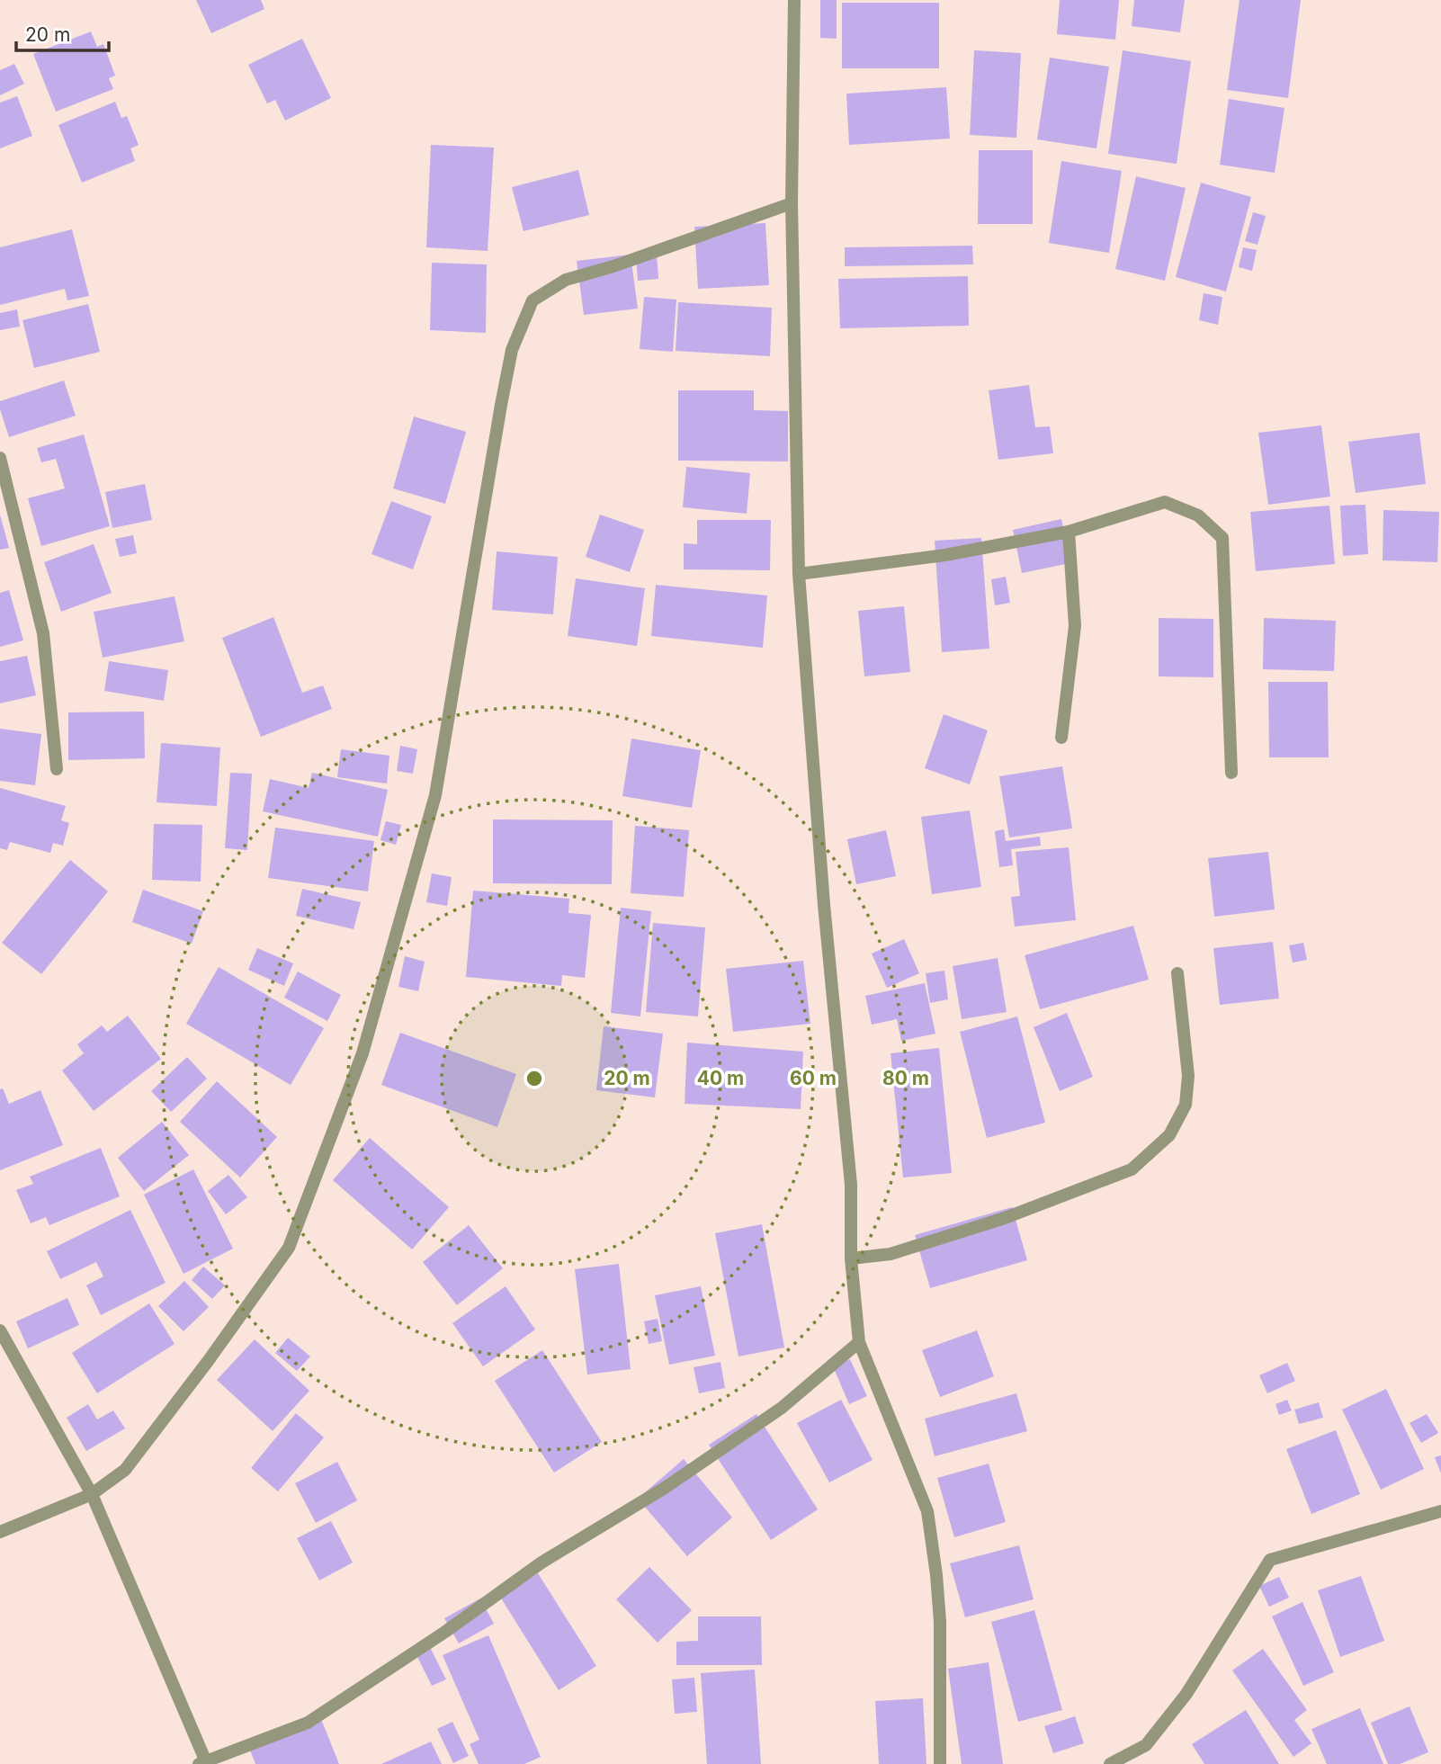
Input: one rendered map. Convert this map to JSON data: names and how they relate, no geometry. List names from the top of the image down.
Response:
{
  "scale_bar": "20 m",
  "rings": [
    "20 m",
    "40 m",
    "60 m",
    "80 m"
  ]
}
